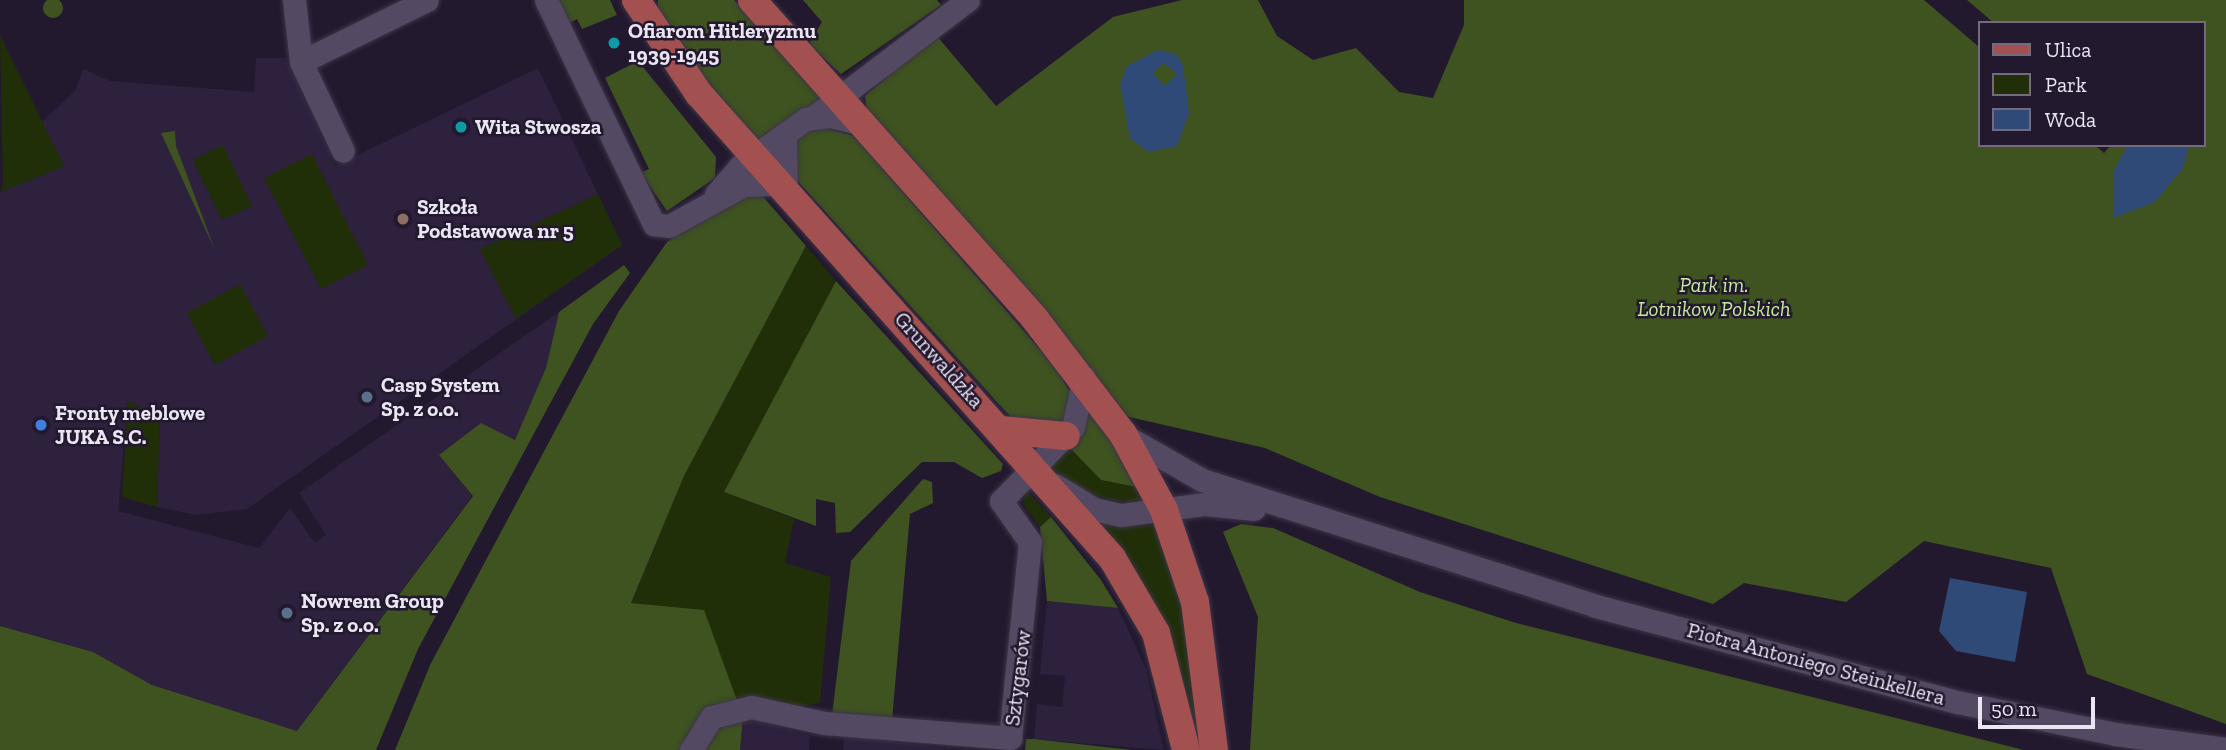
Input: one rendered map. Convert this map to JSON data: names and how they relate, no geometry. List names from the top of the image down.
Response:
{
  "streets": {
    "main road": ["Grunwaldzka"],
    "street": ["Piotra Antoniego Steinkellera", "Sztygarów"]
  },
  "crossings": [
    ["Grunwaldzka", "Piotra Antoniego Steinkellera"],
    ["Grunwaldzka", "Sztygarów"],
    ["Piotra Antoniego Steinkellera", "Sztygarów"]
  ],
  "parks": ["Park im. Lotnikow Polskich"],
  "places": [
    "Ofiarom Hitleryzmu 1939-1945",
    "Wita Stwosza",
    "Szkoła Podstawowa nr 5",
    "Casp System Sp. z o.o.",
    "Fronty meblowe JUKA S.C.",
    "Nowrem Group Sp. z o.o."
  ],
  "legend": ["Ulica", "Park", "Woda"],
  "scale_bar": "50 m"
}
